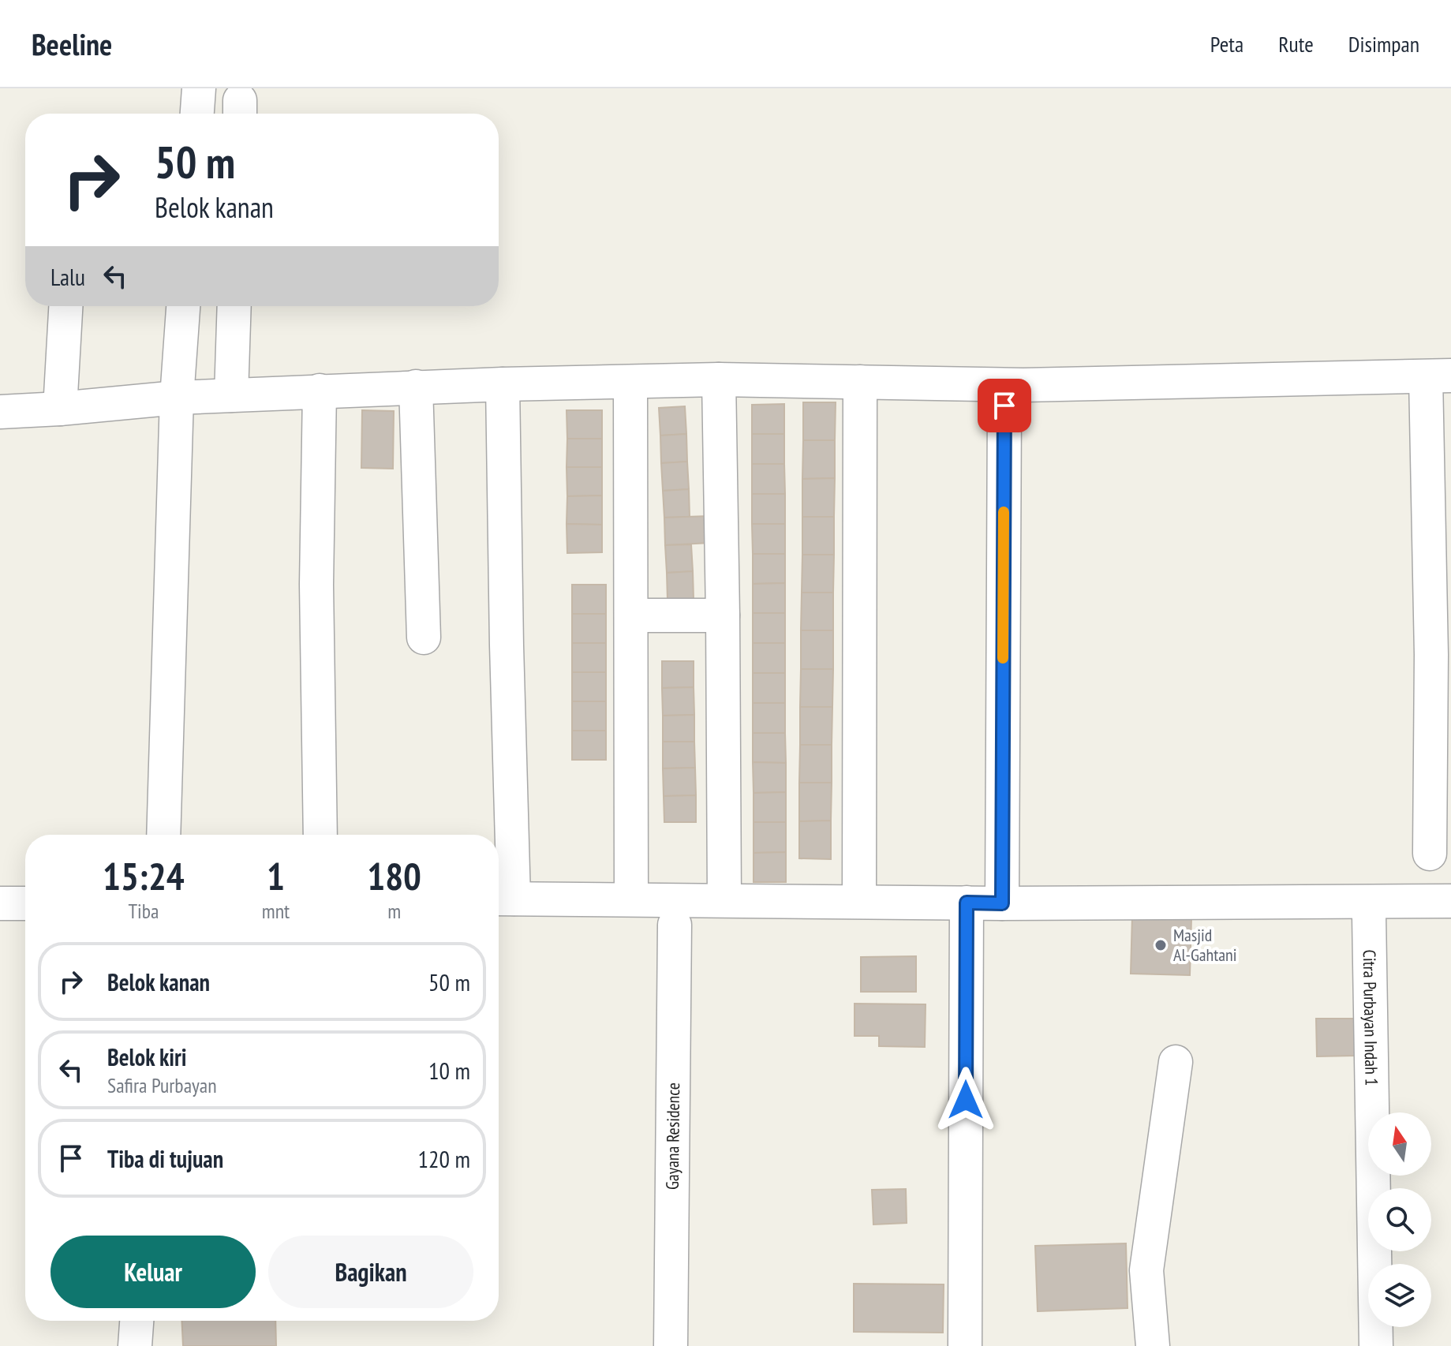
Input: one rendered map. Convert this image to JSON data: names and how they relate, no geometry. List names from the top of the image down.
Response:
{
  "streets": {
    "street": ["Citra Purbayan Indah 1", "Gayana Residence"]
  },
  "places": ["Masjid Al-Gahtani"],
  "north": "top",
  "page": {
    "header": "Beeline",
    "nav": ["Peta", "Rute", "Disimpan"],
    "turn": ["50 m", "Belok kanan"],
    "then": "Lalu",
    "eta": [
      "15:24",
      "Tiba",
      "1",
      "mnt",
      "180",
      "m"
    ],
    "list": [
      {
        "name": "Belok kanan",
        "value": "50 m"
      },
      {
        "name": "Belok kiri",
        "note": "Safira Purbayan",
        "value": "10 m"
      },
      {
        "name": "Tiba di tujuan",
        "value": "120 m"
      }
    ],
    "buttons": ["Keluar", "Bagikan"]
  }
}
